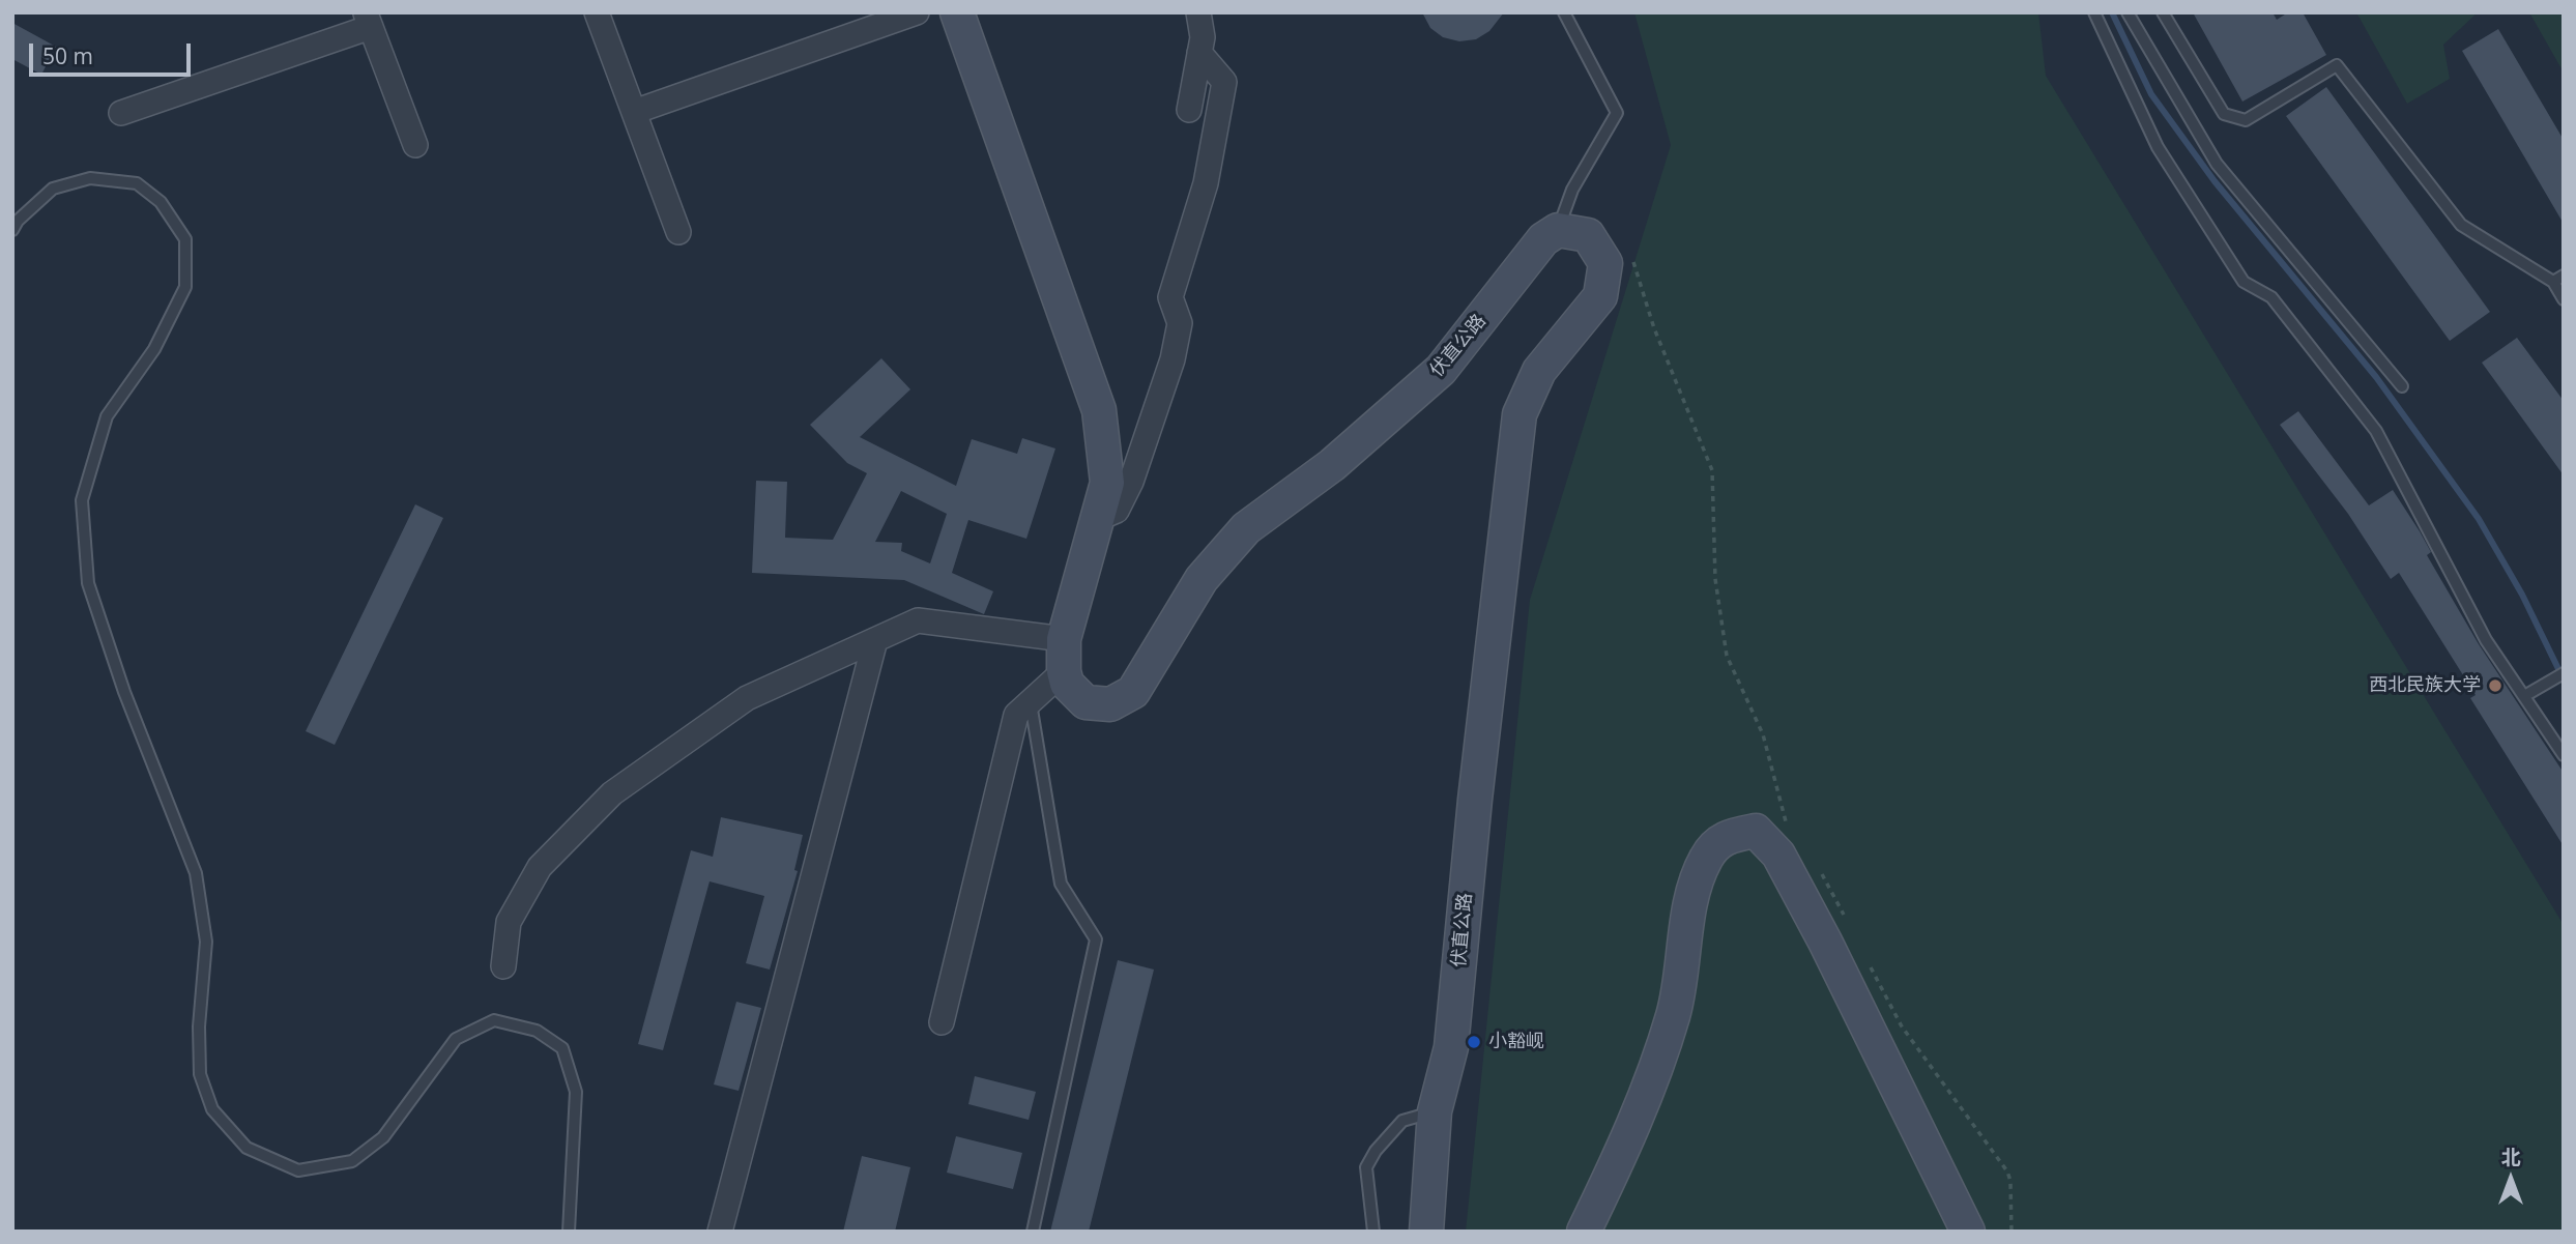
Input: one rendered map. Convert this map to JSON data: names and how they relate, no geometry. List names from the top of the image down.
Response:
{
  "streets": {
    "main road": ["伏直公路"]
  },
  "places": ["西北民族大学", "小豁岘"],
  "scale_bar": "50 m",
  "north": "top"
}
